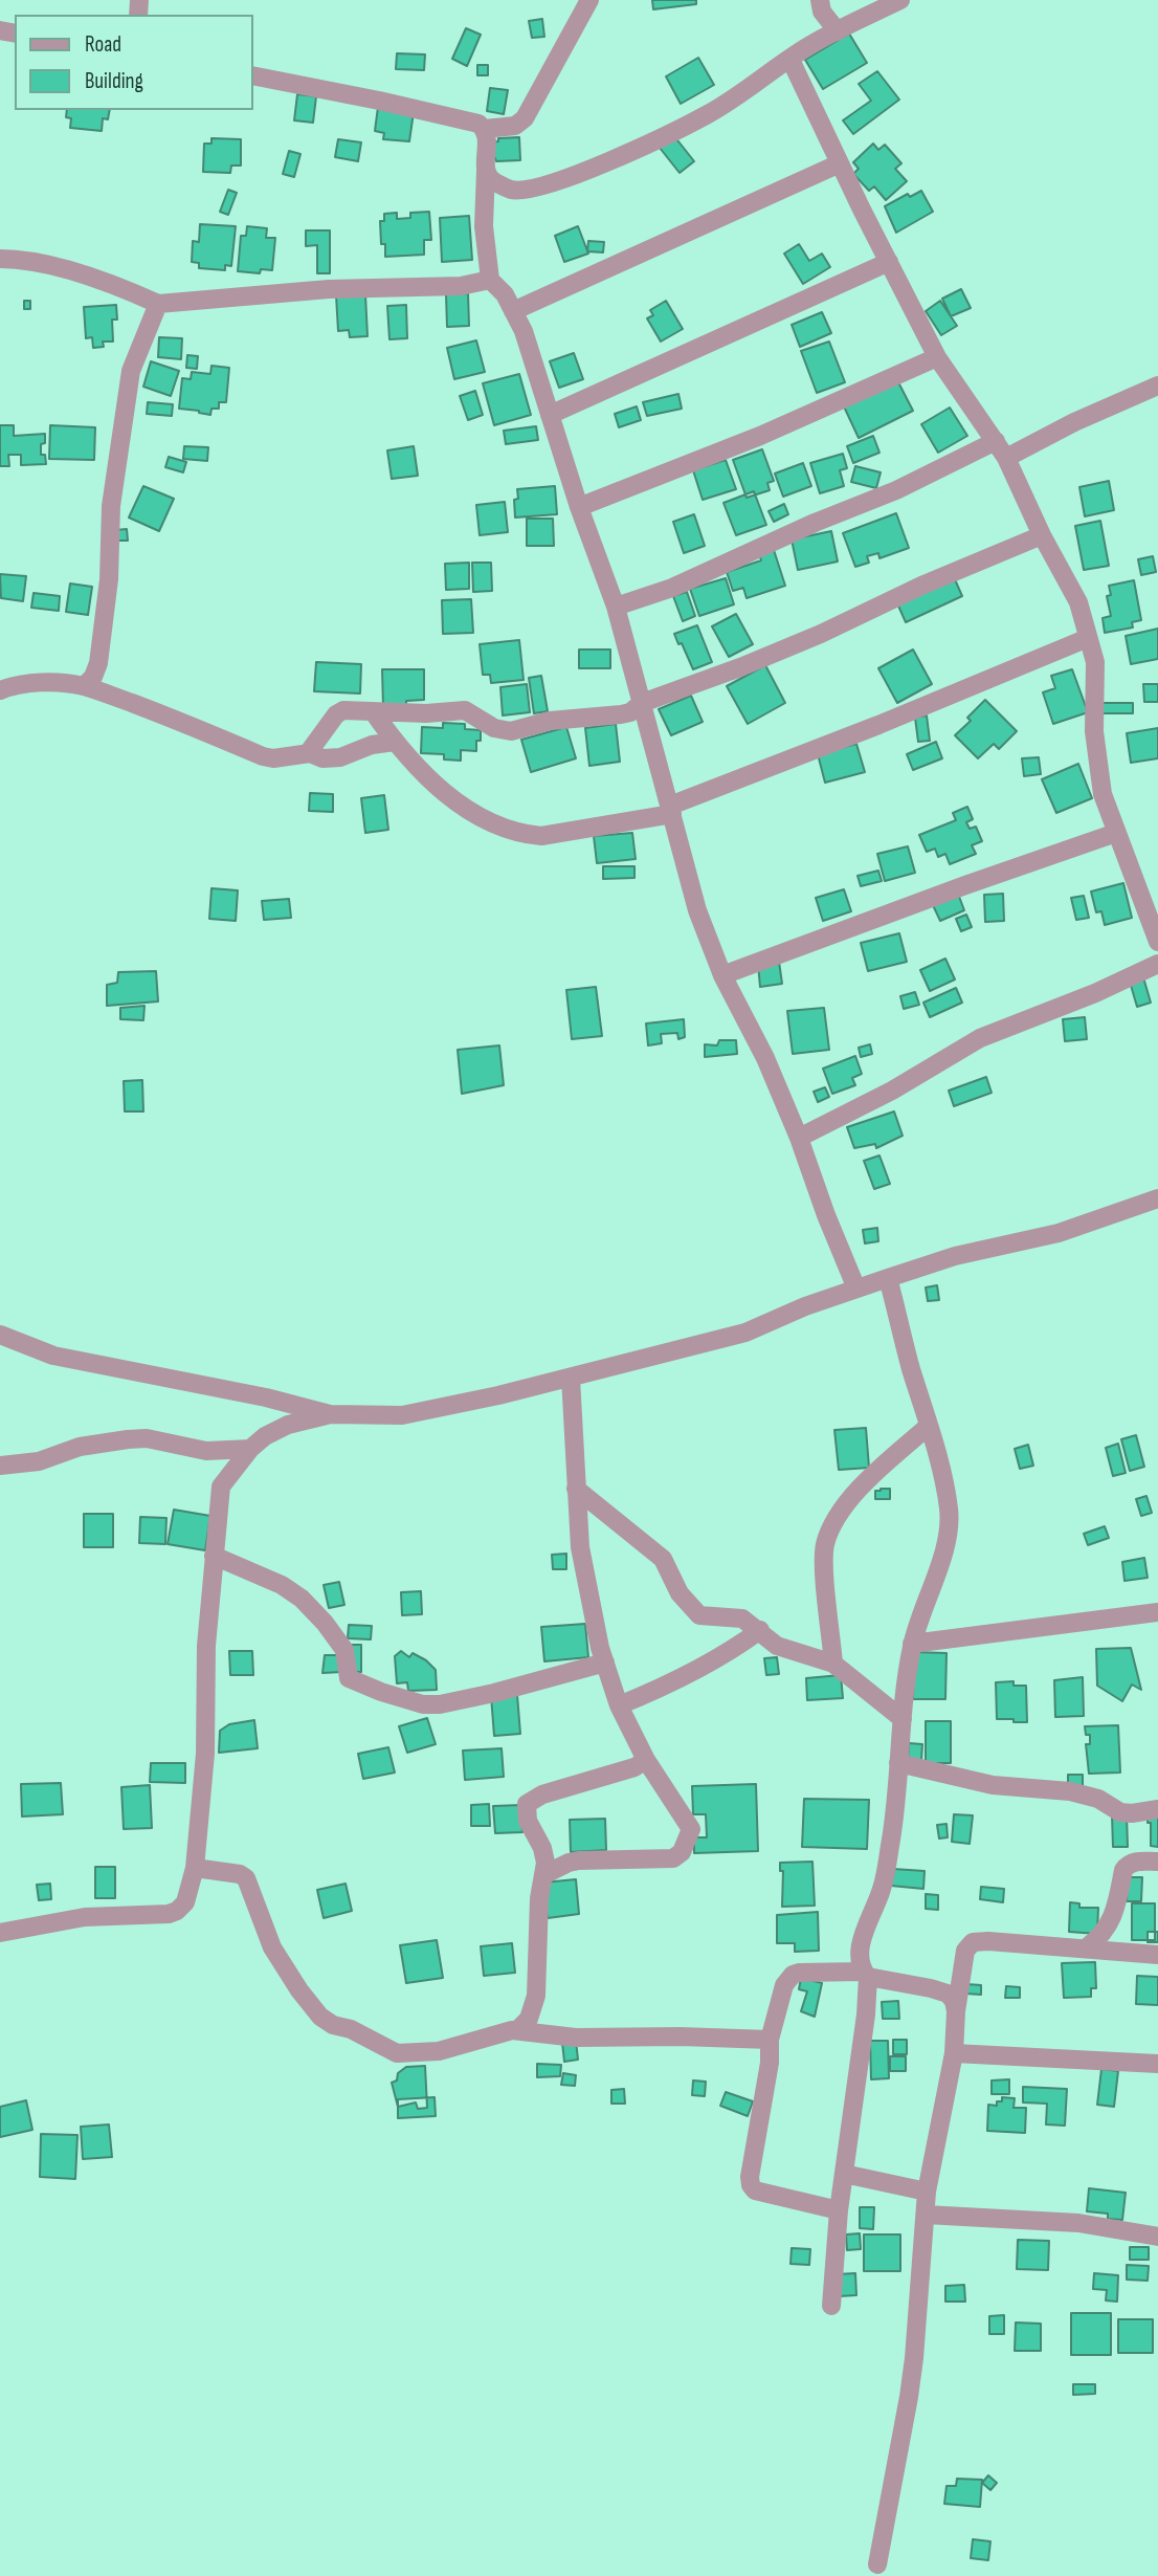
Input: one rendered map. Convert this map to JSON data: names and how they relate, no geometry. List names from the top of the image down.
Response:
{
  "legend": ["Road", "Building"]
}
